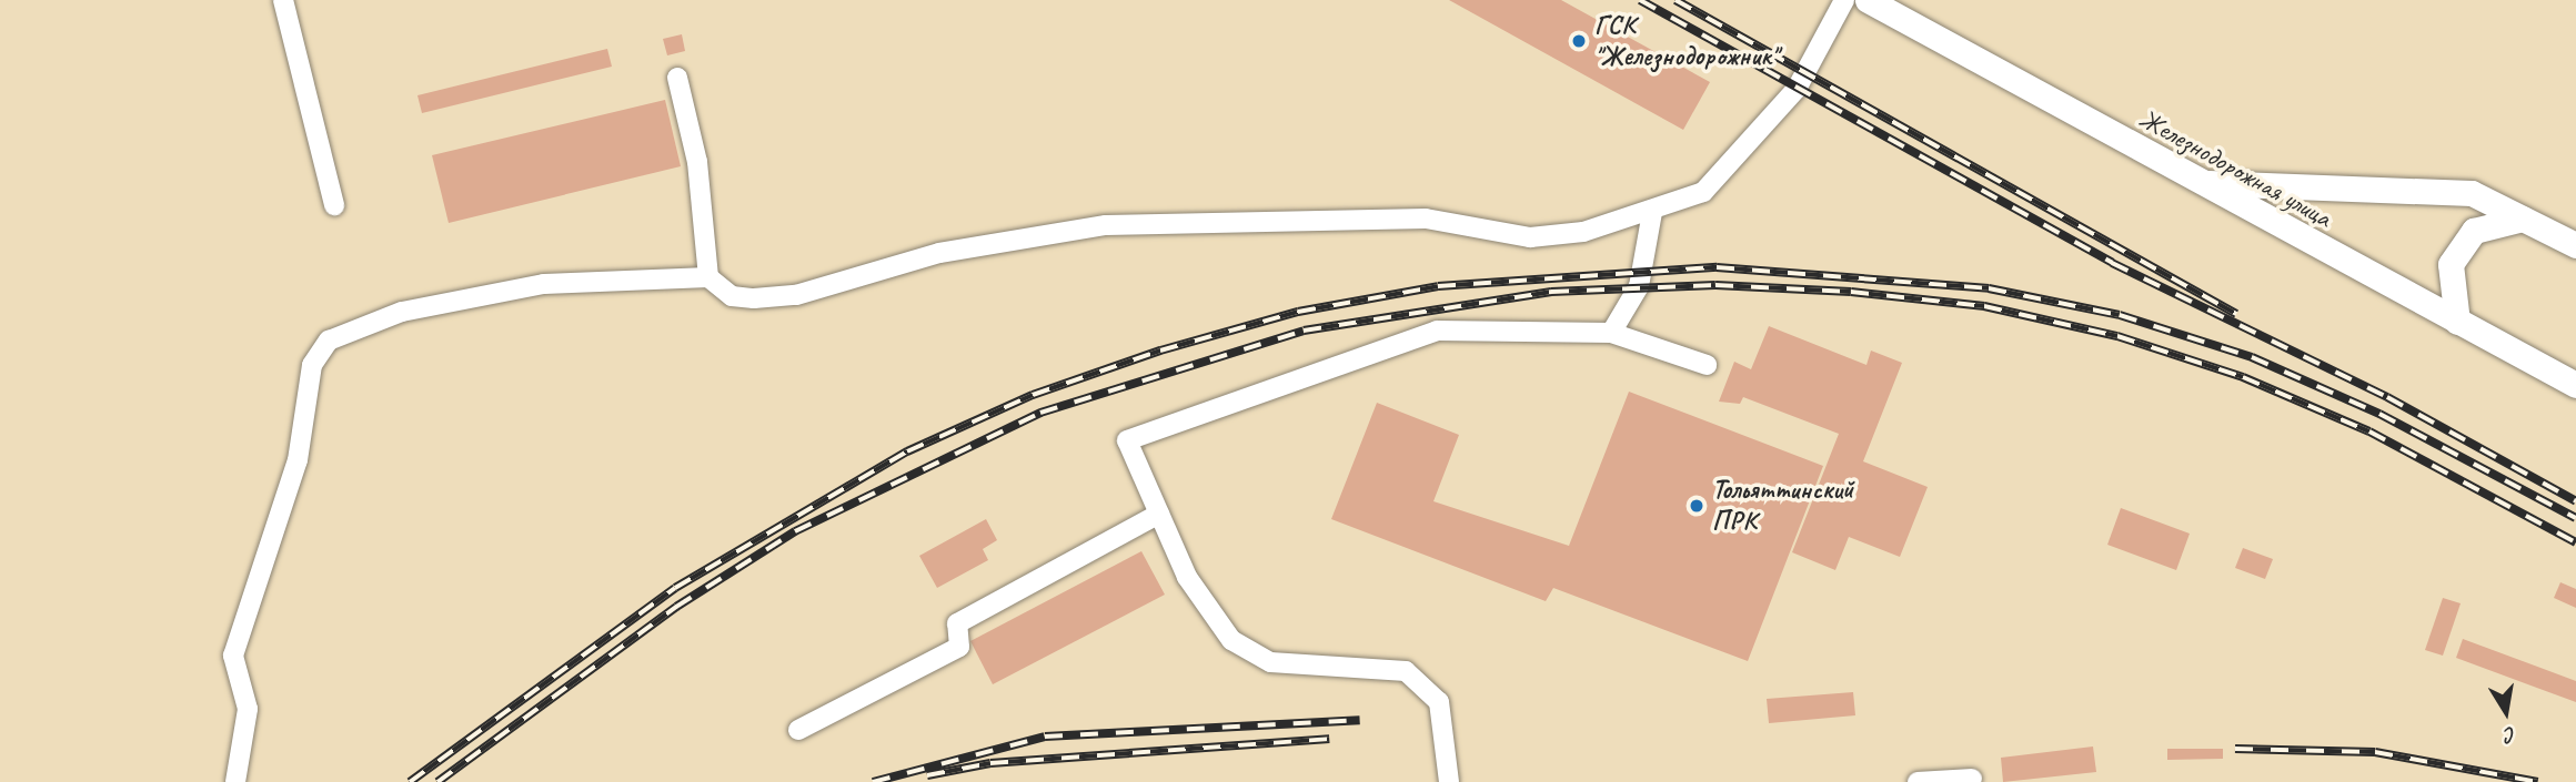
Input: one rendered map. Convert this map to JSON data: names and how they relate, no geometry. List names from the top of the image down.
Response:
{
  "streets": {
    "main road": ["Железнодорожная улица"]
  },
  "places": ["ГСК \"Железнодорожник\"", "Тольяттинский ПРК"],
  "north": "bottom"
}
